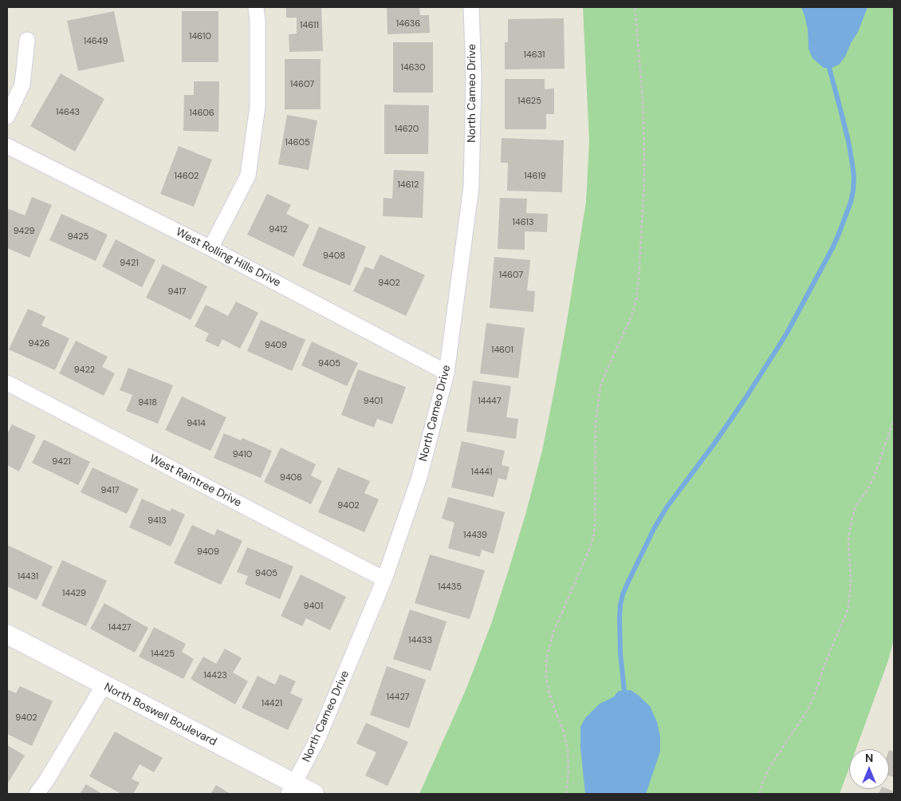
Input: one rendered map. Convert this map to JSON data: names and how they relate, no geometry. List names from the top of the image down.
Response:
{
  "streets": {
    "street": [
      "North Cameo Drive",
      "West Rolling Hills Drive",
      "West Raintree Drive",
      "North Boswell Boulevard"
    ]
  },
  "crossings": [
    ["North Cameo Drive", "West Rolling Hills Drive"],
    ["North Cameo Drive", "West Raintree Drive"],
    ["North Cameo Drive", "North Boswell Boulevard"]
  ],
  "house_numbers": [
    "14636",
    "14611",
    "14610",
    "14649",
    "14631",
    "14630",
    "14607",
    "14625",
    "14643",
    "14606",
    "14620",
    "14605",
    "14602",
    "14619",
    "14612",
    "14613",
    "9412",
    "9429",
    "9425",
    "9408",
    "9421",
    "14607",
    "9402",
    "9417",
    "9426",
    "9409",
    "14601",
    "9405",
    "9422",
    "9401",
    "14447",
    "9418",
    "9414",
    "9410",
    "9421",
    "14441",
    "9406",
    "9417",
    "9402",
    "9413",
    "14439",
    "9409",
    "9405",
    "14431",
    "14435",
    "14429",
    "9401",
    "14427",
    "14433",
    "14425",
    "14423",
    "14427",
    "14421",
    "9402"
  ],
  "north": "top"
}
